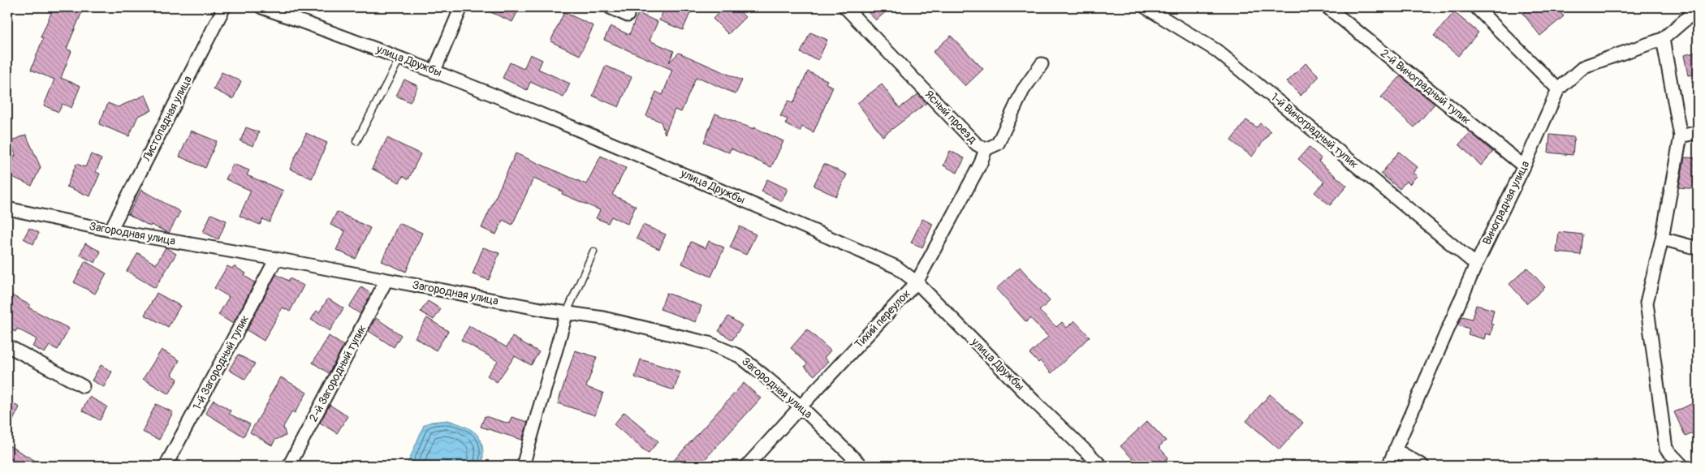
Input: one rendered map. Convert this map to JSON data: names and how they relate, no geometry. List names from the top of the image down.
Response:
{
  "streets": {
    "street": [
      "улица Дружбы",
      "2-й Виноградный тупик",
      "Ясный проезд",
      "Листопадная улица",
      "1-й Виноградный тупик",
      "Виноградная улица",
      "Загородная улица",
      "Тихий переулок",
      "1-й Загородный тупик",
      "2-й Загородный тупик"
    ]
  },
  "crossings": [
    ["улица Дружбы", "Тихий переулок"],
    ["2-й Виноградный тупик", "Виноградная улица"],
    ["Ясный проезд", "Тихий переулок"],
    ["Листопадная улица", "Загородная улица"],
    ["1-й Виноградный тупик", "Виноградная улица"],
    ["Загородная улица", "Тихий переулок"],
    ["Загородная улица", "1-й Загородный тупик"],
    ["Загородная улица", "2-й Загородный тупик"]
  ]
}
